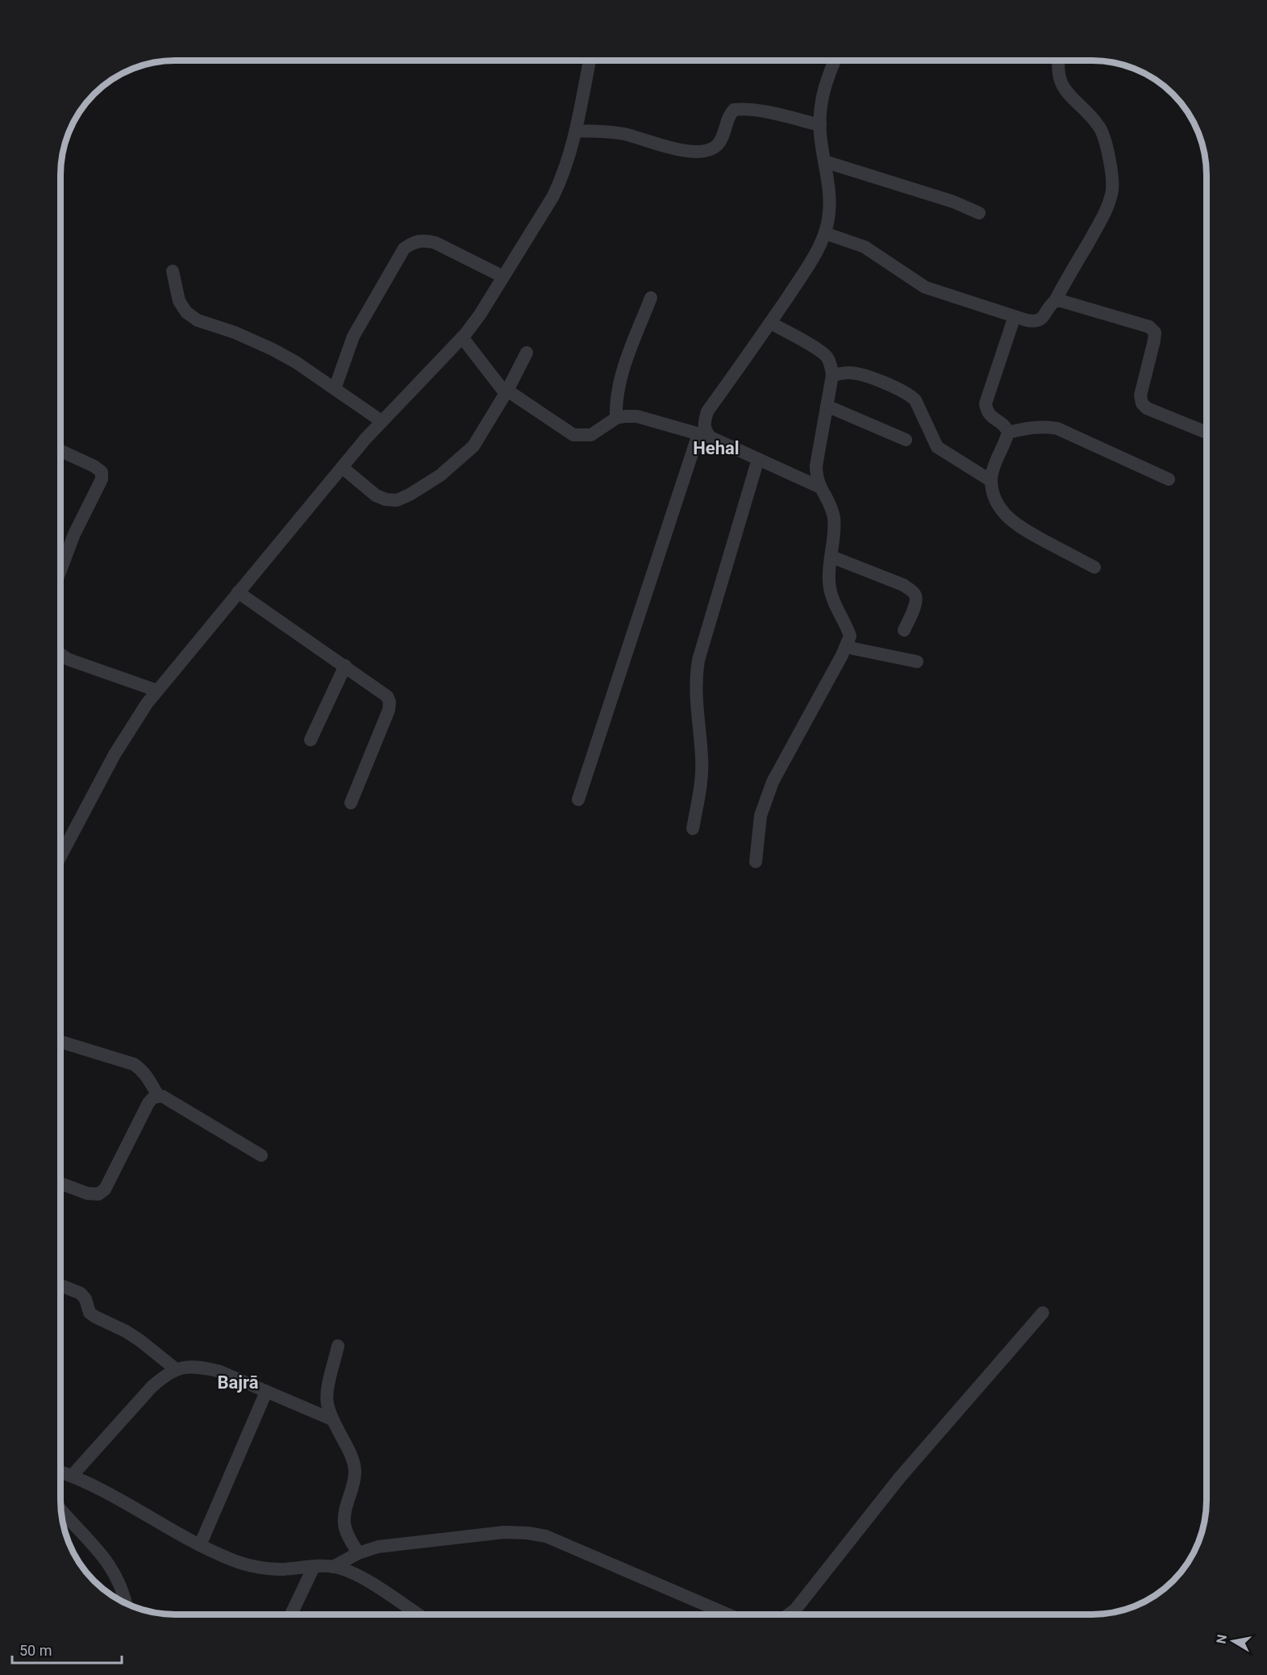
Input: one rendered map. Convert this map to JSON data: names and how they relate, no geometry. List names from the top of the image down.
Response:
{
  "districts": ["Hehal", "Bajrā"],
  "scale_bar": "50 m",
  "north": "left"
}
